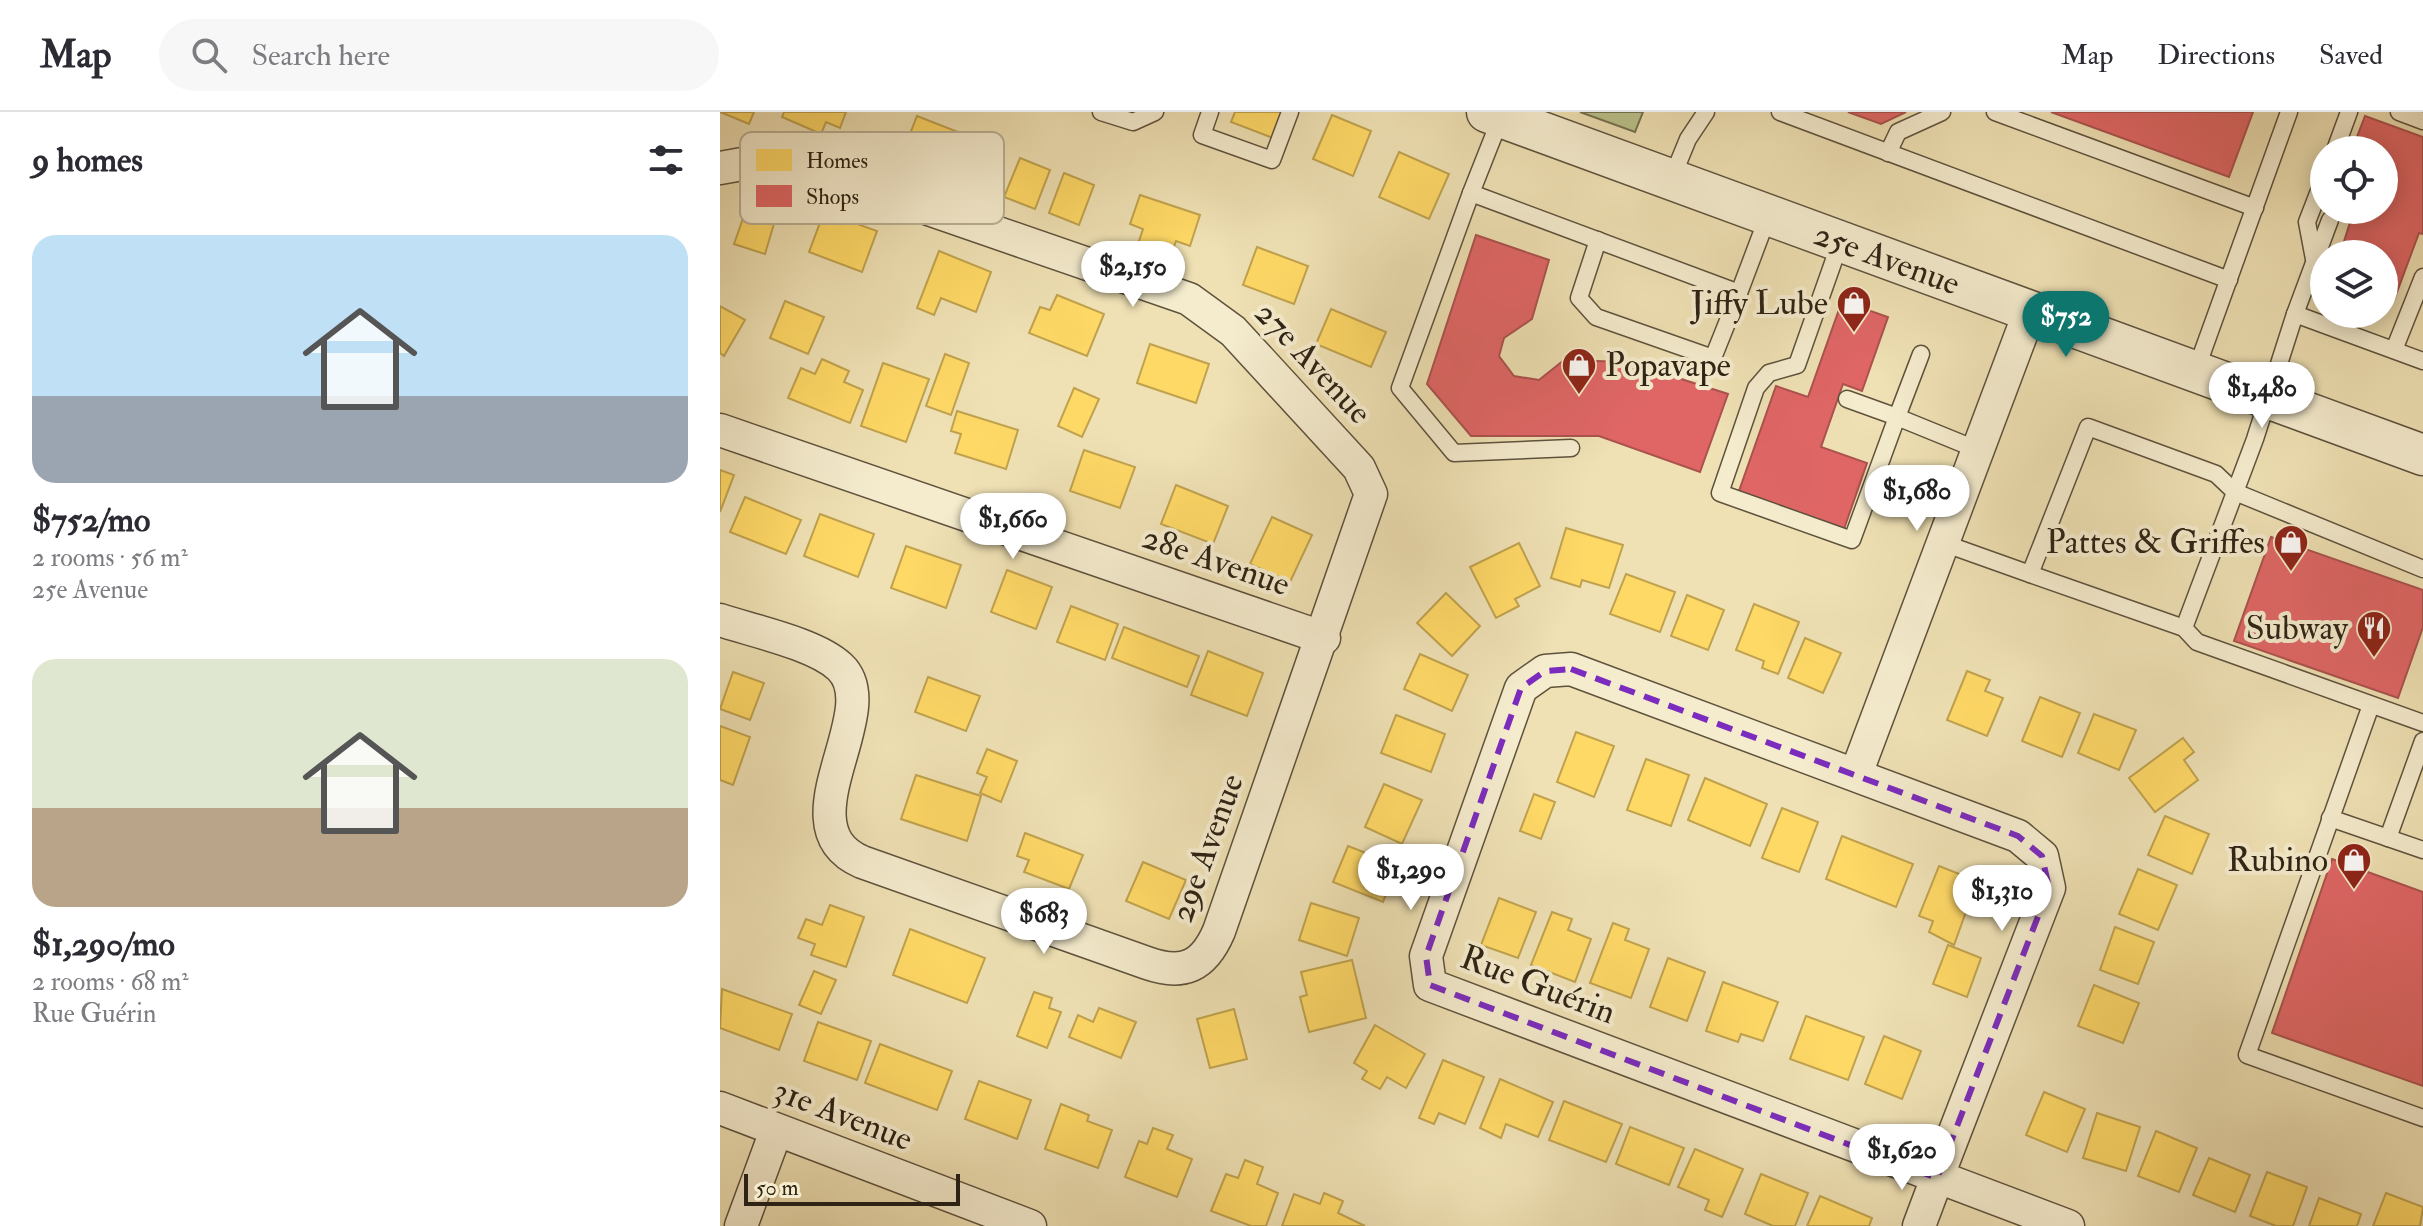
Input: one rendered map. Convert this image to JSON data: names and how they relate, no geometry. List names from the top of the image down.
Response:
{
  "streets": {
    "street": [
      "25e Avenue",
      "27e Avenue",
      "28e Avenue",
      "29e Avenue",
      "Rue Guérin",
      "31e Avenue"
    ]
  },
  "crossings": [
    ["27e Avenue", "28e Avenue"],
    ["27e Avenue", "29e Avenue"],
    ["28e Avenue", "29e Avenue"]
  ],
  "places": {
    "shop": [
      "Jiffy Lube",
      "Popavape",
      "Pattes & Griffes",
      "Rubino"
    ],
    "restaurant": ["Subway"]
  },
  "legend": ["Homes", "Shops"],
  "scale_bar": "50 m",
  "page": {
    "header": "Map",
    "search": "Search here",
    "nav": ["Map", "Directions", "Saved"],
    "heading": "9 homes",
    "list": [
      {
        "name": "$752/mo",
        "note": "2 rooms · 56 m² · 25e Avenue"
      },
      {
        "name": "$1,290/mo",
        "note": "2 rooms · 68 m² · Rue Guérin"
      }
    ],
    "price": [
      "$2,150",
      "$752",
      "$1,480",
      "$1,680",
      "$1,660",
      "$1,290",
      "$1,310",
      "$683",
      "$1,620"
    ],
    "scale": "50 m"
  }
}
